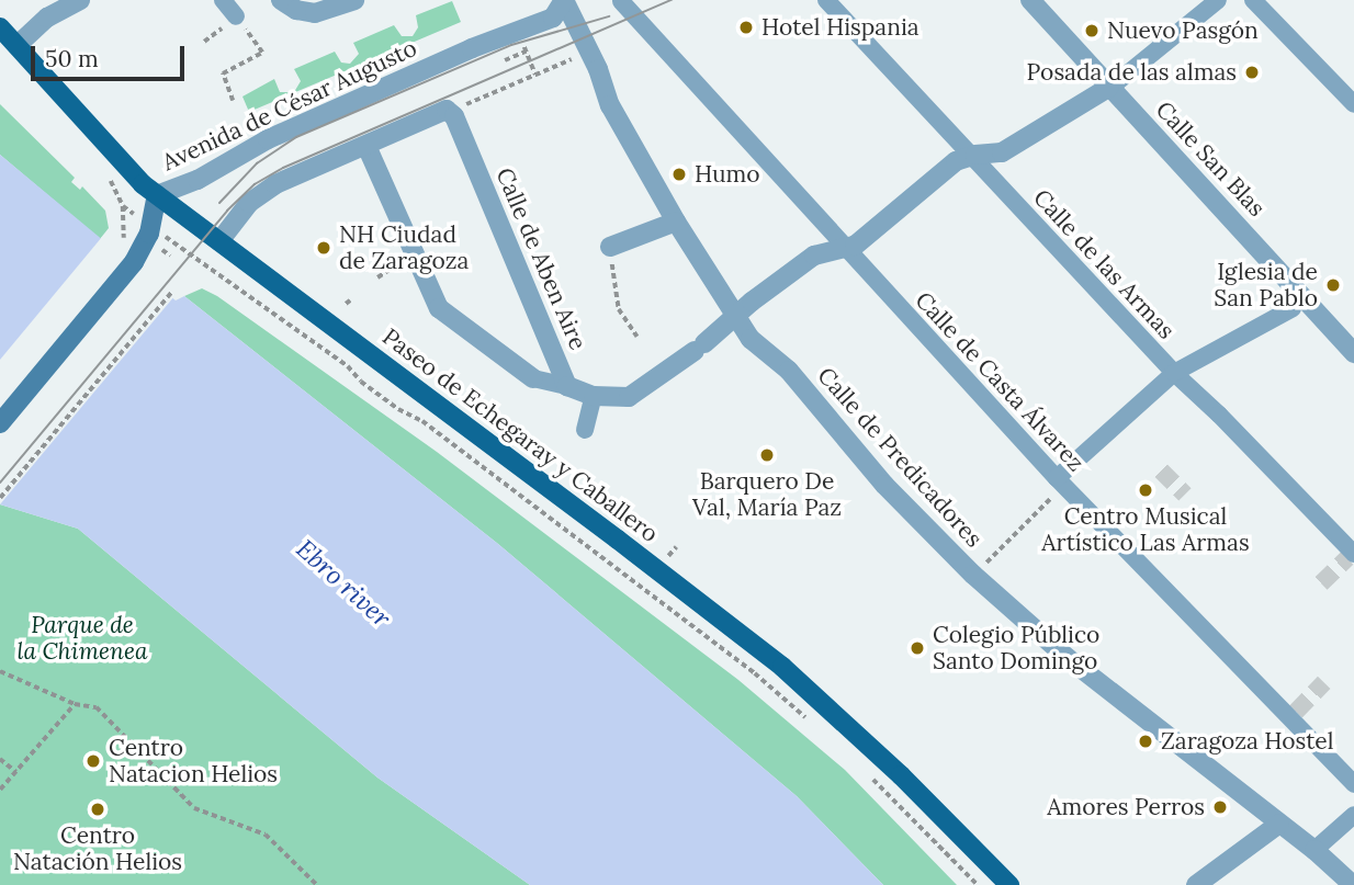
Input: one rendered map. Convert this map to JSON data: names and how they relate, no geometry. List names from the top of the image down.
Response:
{
  "streets": {
    "main road": ["Paseo de Echegaray y Caballero"],
    "street": [
      "Avenida de César Augusto",
      "Calle San Blas",
      "Calle de Aben Aire",
      "Calle de las Armas",
      "Calle de Casta Álvarez",
      "Calle de Predicadores"
    ]
  },
  "crossings": [
    ["Avenida de César Augusto", "Paseo de Echegaray y Caballero"],
    ["Avenida de César Augusto", "Calle de Predicadores"],
    ["Calle de Aben Aire", "Calle de las Armas"],
    ["Calle de Aben Aire", "Calle de Casta Álvarez"],
    ["Calle de Aben Aire", "Calle de Predicadores"]
  ],
  "water": ["Ebro river"],
  "parks": ["Parque de la Chimenea"],
  "places": [
    "Hotel Hispania",
    "Nuevo Pasgón",
    "Posada de las almas",
    "Humo",
    "NH Ciudad de Zaragoza",
    "Iglesia de San Pablo",
    "Barquero De Val, María Paz",
    "Centro Musical Artístico Las Armas",
    "Colegio Público Santo Domingo",
    "Zaragoza Hostel",
    "Centro Natacion Helios",
    "Amores Perros",
    "Centro Natación Helios"
  ],
  "scale_bar": "50 m"
}
